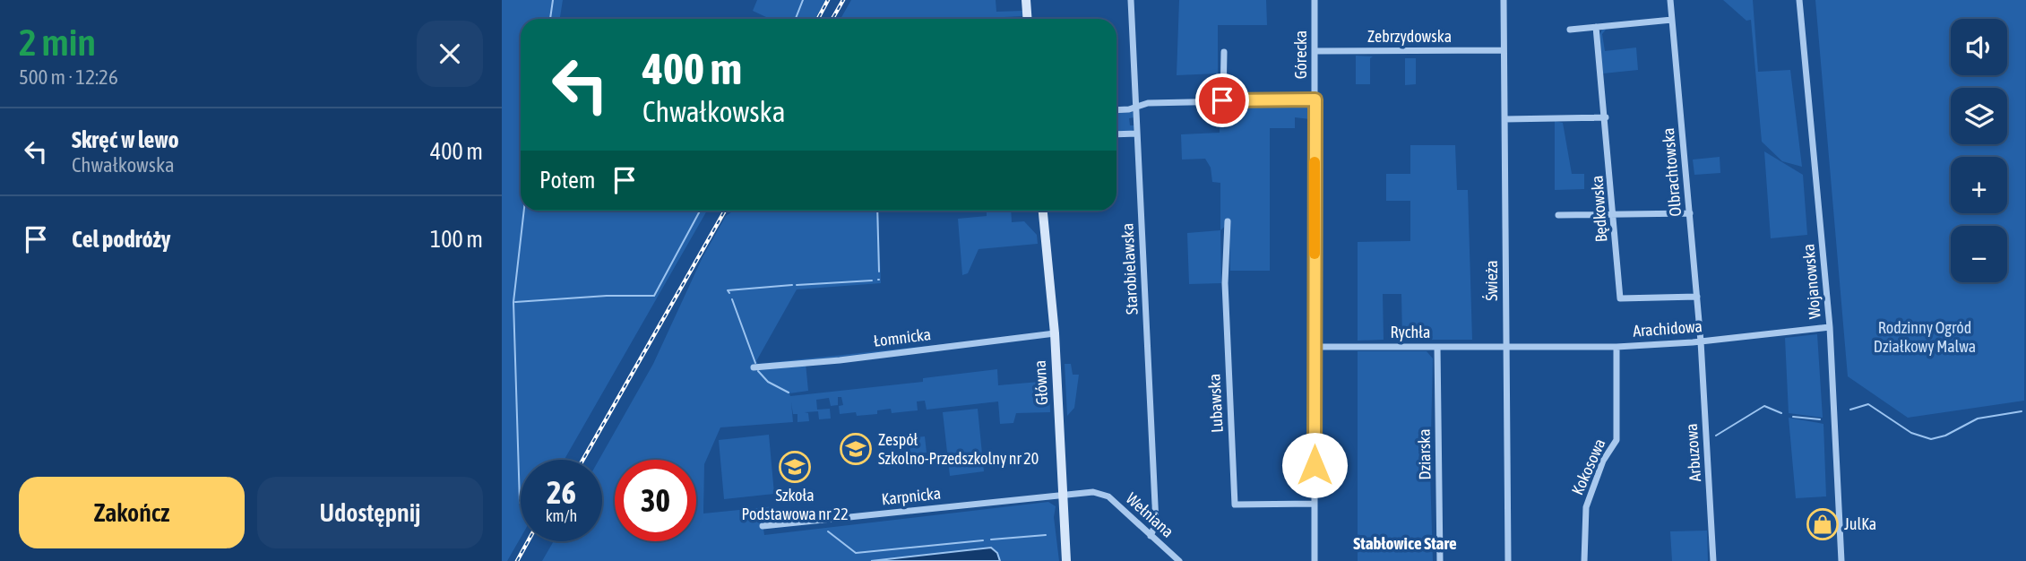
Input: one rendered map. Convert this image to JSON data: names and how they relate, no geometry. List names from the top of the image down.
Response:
{
  "streets": {
    "street": [
      "Zebrzydowska",
      "Górecka",
      "Olbrachtowska",
      "Będkowska",
      "Starobielawska",
      "Świeża",
      "Wojanowska",
      "Arachidowa",
      "Rychła",
      "Łomnicka",
      "Główna",
      "Lubawska",
      "Arbuzowa",
      "Dziarska",
      "Kokosowa",
      "Karpnicka",
      "Wełniana"
    ]
  },
  "crossings": [
    ["Zebrzydowska", "Górecka"],
    ["Zebrzydowska", "Świeża"],
    ["Górecka", "Rychła"],
    ["Górecka", "Lubawska"],
    ["Olbrachtowska", "Będkowska"],
    ["Olbrachtowska", "Arachidowa"],
    ["Olbrachtowska", "Arbuzowa"],
    ["Starobielawska", "Wełniana"],
    ["Świeża", "Arachidowa"],
    ["Świeża", "Rychła"],
    ["Wojanowska", "Arachidowa"],
    ["Arachidowa", "Rychła"],
    ["Arachidowa", "Arbuzowa"],
    ["Arachidowa", "Kokosowa"],
    ["Rychła", "Dziarska"],
    ["Łomnicka", "Główna"],
    ["Główna", "Karpnicka"],
    ["Główna", "Wełniana"],
    ["Karpnicka", "Wełniana"]
  ],
  "districts": ["Stabłowice Stare"],
  "parks": ["Rodzinny Ogród Działkowy Malwa"],
  "places": {
    "school or university": ["Zespół Szkolno-Przedszkolny nr 20", "Szkoła Podstawowa nr 22"],
    "shop": ["JulKa"]
  },
  "page": {
    "heading": ["2 min", "500 m · 12:26"],
    "map_buttons": ["+", "−"],
    "turn": ["400 m", "Chwałkowska"],
    "list": [
      {
        "name": "Skręć w lewo",
        "note": "Chwałkowska",
        "value": "400 m"
      },
      {
        "name": "Cel podróży",
        "value": "100 m"
      }
    ],
    "then": "Potem",
    "speed": "26 km/h",
    "limit": "30",
    "buttons": ["Zakończ", "Udostępnij"]
  }
}
